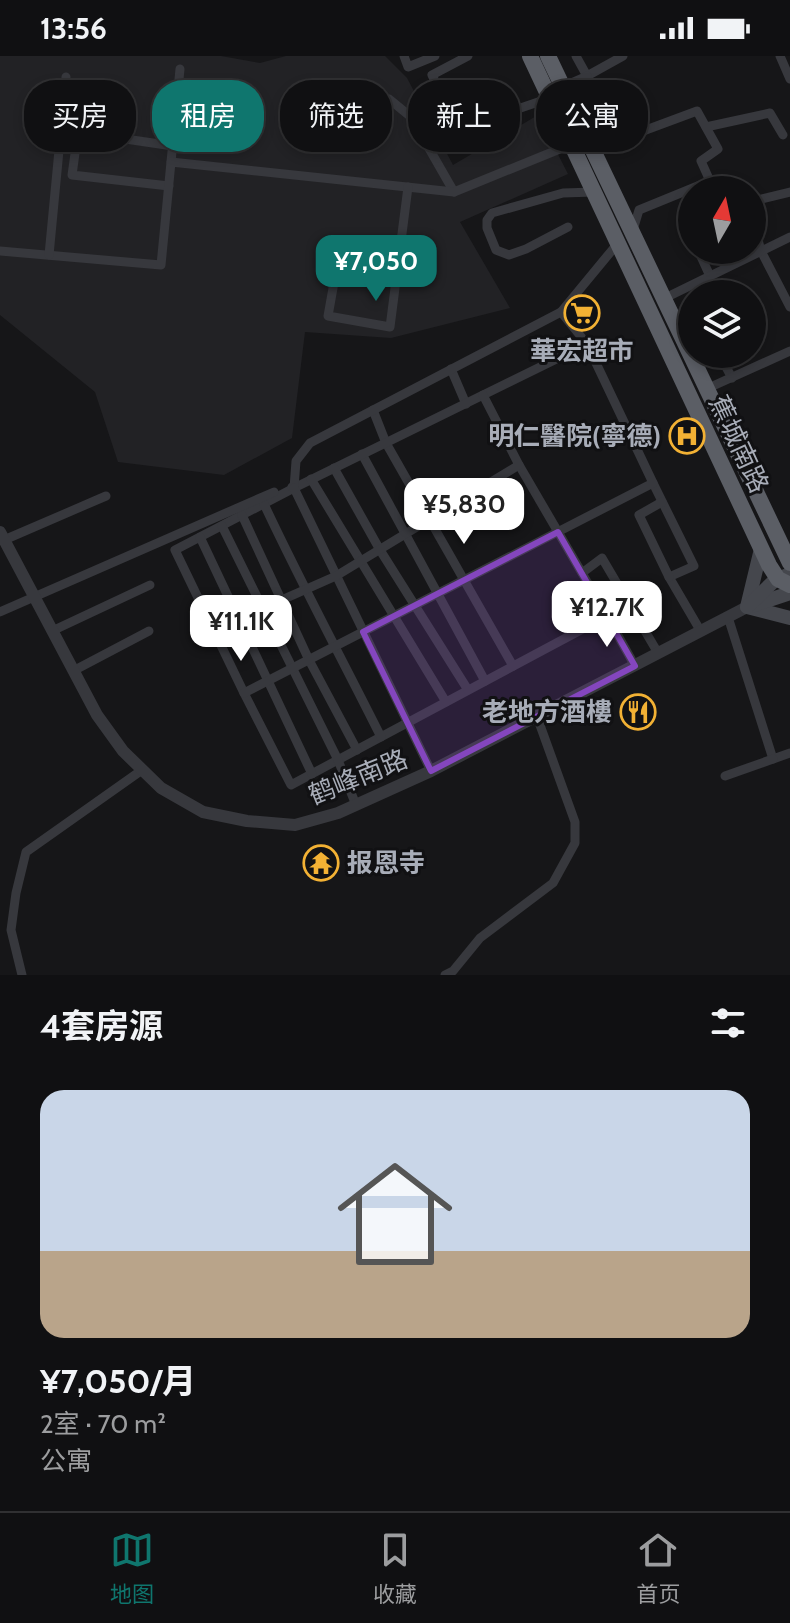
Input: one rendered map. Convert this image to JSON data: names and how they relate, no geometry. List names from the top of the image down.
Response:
{
  "streets": {
    "highway": ["蕉城南路"],
    "street": ["鹤峰南路"]
  },
  "places": {
    "supermarket": ["華宏超市"],
    "hospital": ["明仁醫院(寧德)"],
    "restaurant": ["老地方酒樓"],
    "temple": ["报恩寺"]
  },
  "north": "top",
  "page": {
    "status": "13:56",
    "chip": [
      "买房",
      "租房",
      "筛选",
      "新上",
      "公寓"
    ],
    "price": [
      "¥7,050",
      "¥5,830",
      "¥12.7K",
      "¥11.1K"
    ],
    "heading": "4套房源",
    "list": [
      {
        "name": "¥7,050/月",
        "note": "2室 · 70 m² · 公寓"
      }
    ],
    "tabs": ["地图", "收藏", "首页"]
  }
}
